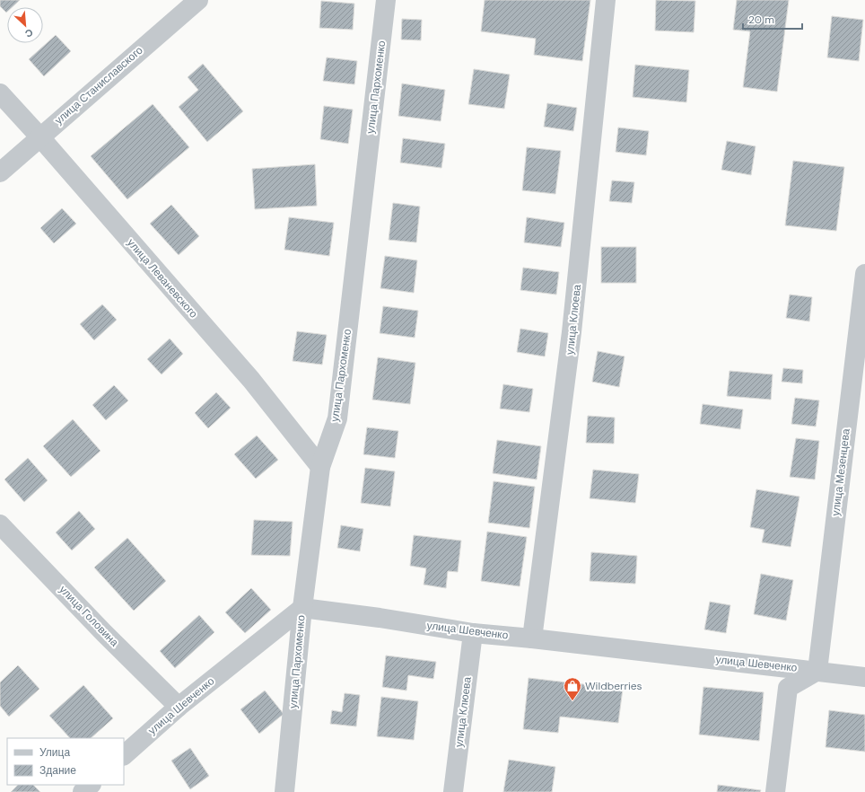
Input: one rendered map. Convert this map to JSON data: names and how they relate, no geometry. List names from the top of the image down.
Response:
{
  "streets": {
    "street": [
      "улица Станиславского",
      "улица Пархоменко",
      "улица Леваневского",
      "улица Клюева",
      "улица Мезенцева",
      "улица Головина",
      "улица Шевченко"
    ]
  },
  "crossings": [
    ["улица Станиславского", "улица Леваневского"],
    ["улица Пархоменко", "улица Леваневского"],
    ["улица Пархоменко", "улица Шевченко"],
    ["улица Клюева", "улица Шевченко"],
    ["улица Мезенцева", "улица Шевченко"],
    ["улица Головина", "улица Шевченко"]
  ],
  "places": {
    "shop": ["Wildberries"]
  },
  "legend": ["Улица", "Здание"],
  "scale_bar": "20 m",
  "north": "bottom right"
}
